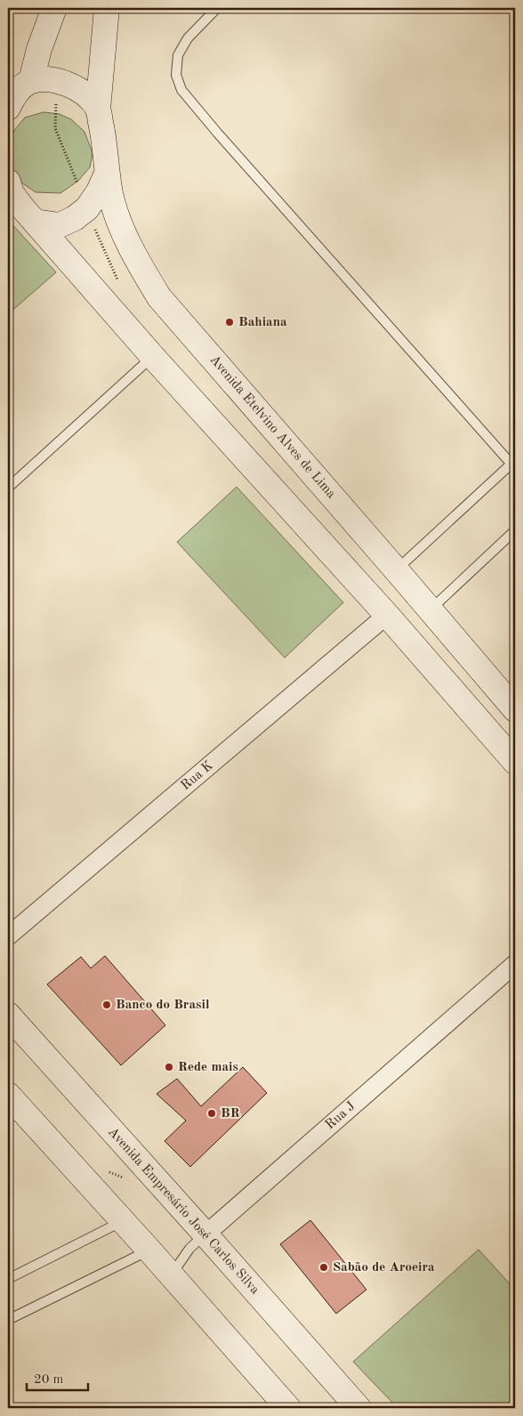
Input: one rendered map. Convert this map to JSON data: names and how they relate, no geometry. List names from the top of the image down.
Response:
{
  "streets": {
    "main road": ["Avenida Etelvino Alves de Lima", "Avenida Empresário José Carlos Silva"],
    "street": ["Rua K", "Rua J"]
  },
  "crossings": [
    ["Rua J", "Avenida Empresário José Carlos Silva"]
  ],
  "places": [
    "Bahiana",
    "Banco do Brasil",
    "Rede mais",
    "BR",
    "Sabão de Aroeira"
  ],
  "scale_bar": "20 m"
}
